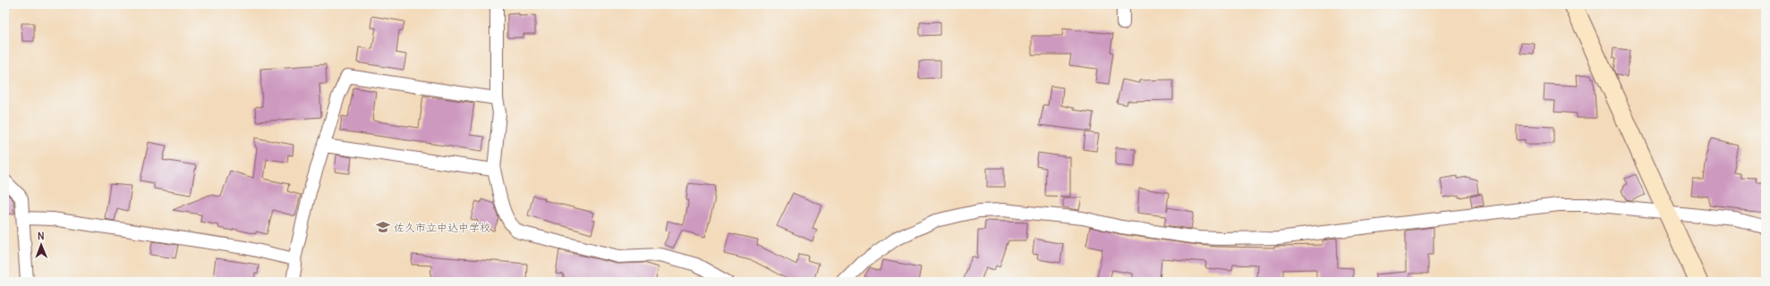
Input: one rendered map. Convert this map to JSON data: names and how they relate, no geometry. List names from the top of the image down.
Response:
{
  "places": {
    "school or university": ["佐久市立中込中学校"]
  },
  "north": "top"
}
